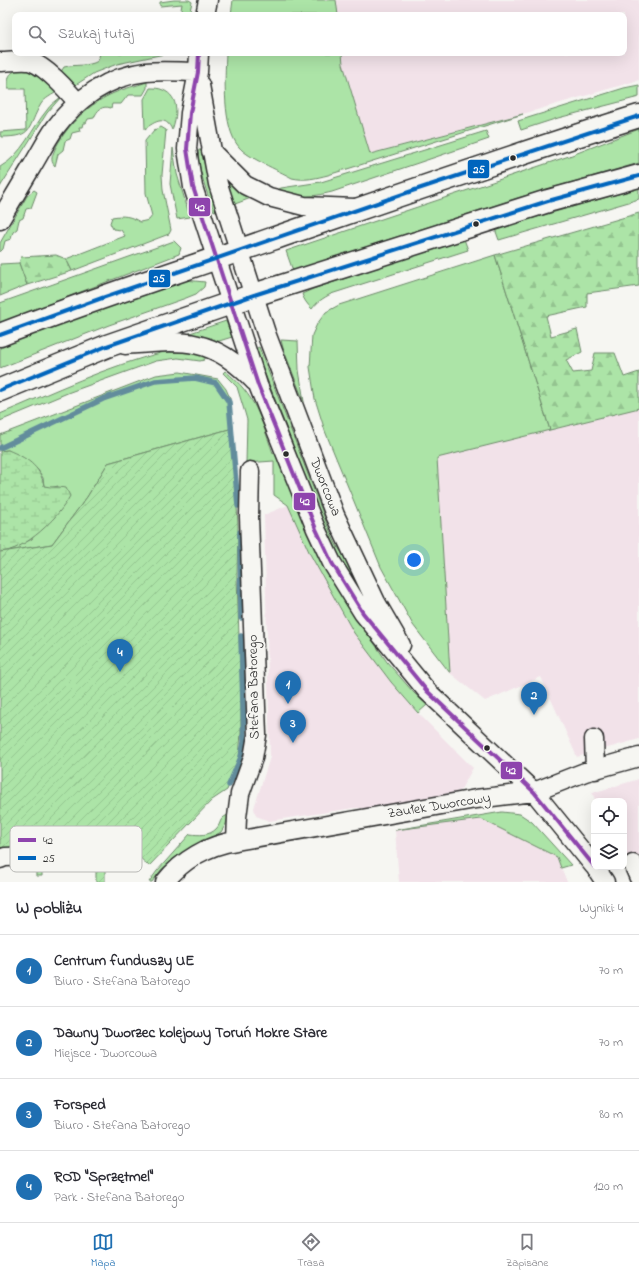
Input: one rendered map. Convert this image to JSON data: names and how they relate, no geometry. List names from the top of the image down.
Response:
{
  "streets": {
    "street": ["Dworcowa", "Stefana Batorego", "Zaułek Dworcowy"]
  },
  "crossings": [
    ["Dworcowa", "Zaułek Dworcowy"],
    ["Stefana Batorego", "Zaułek Dworcowy"]
  ],
  "lines": ["transit line 42", "transit line 25"],
  "legend": ["42", "25"],
  "page": {
    "search": "Szukaj tutaj",
    "pins": [
      "4",
      "1",
      "2",
      "3"
    ],
    "heading": ["W pobliżu", "Wyniki: 4"],
    "list": [
      {
        "mark": "1",
        "name": "Centrum funduszy UE",
        "note": "Biuro · Stefana Batorego",
        "value": "70 m"
      },
      {
        "mark": "2",
        "name": "Dawny Dworzec kolejowy Toruń Mokre Stare",
        "note": "Miejsce · Dworcowa",
        "value": "70 m"
      },
      {
        "mark": "3",
        "name": "Forsped",
        "note": "Biuro · Stefana Batorego",
        "value": "80 m"
      },
      {
        "mark": "4",
        "name": "ROD \"Sprzętmel\"",
        "note": "Park · Stefana Batorego",
        "value": "120 m"
      }
    ],
    "nav": ["Mapa", "Trasa", "Zapisane"]
  }
}
